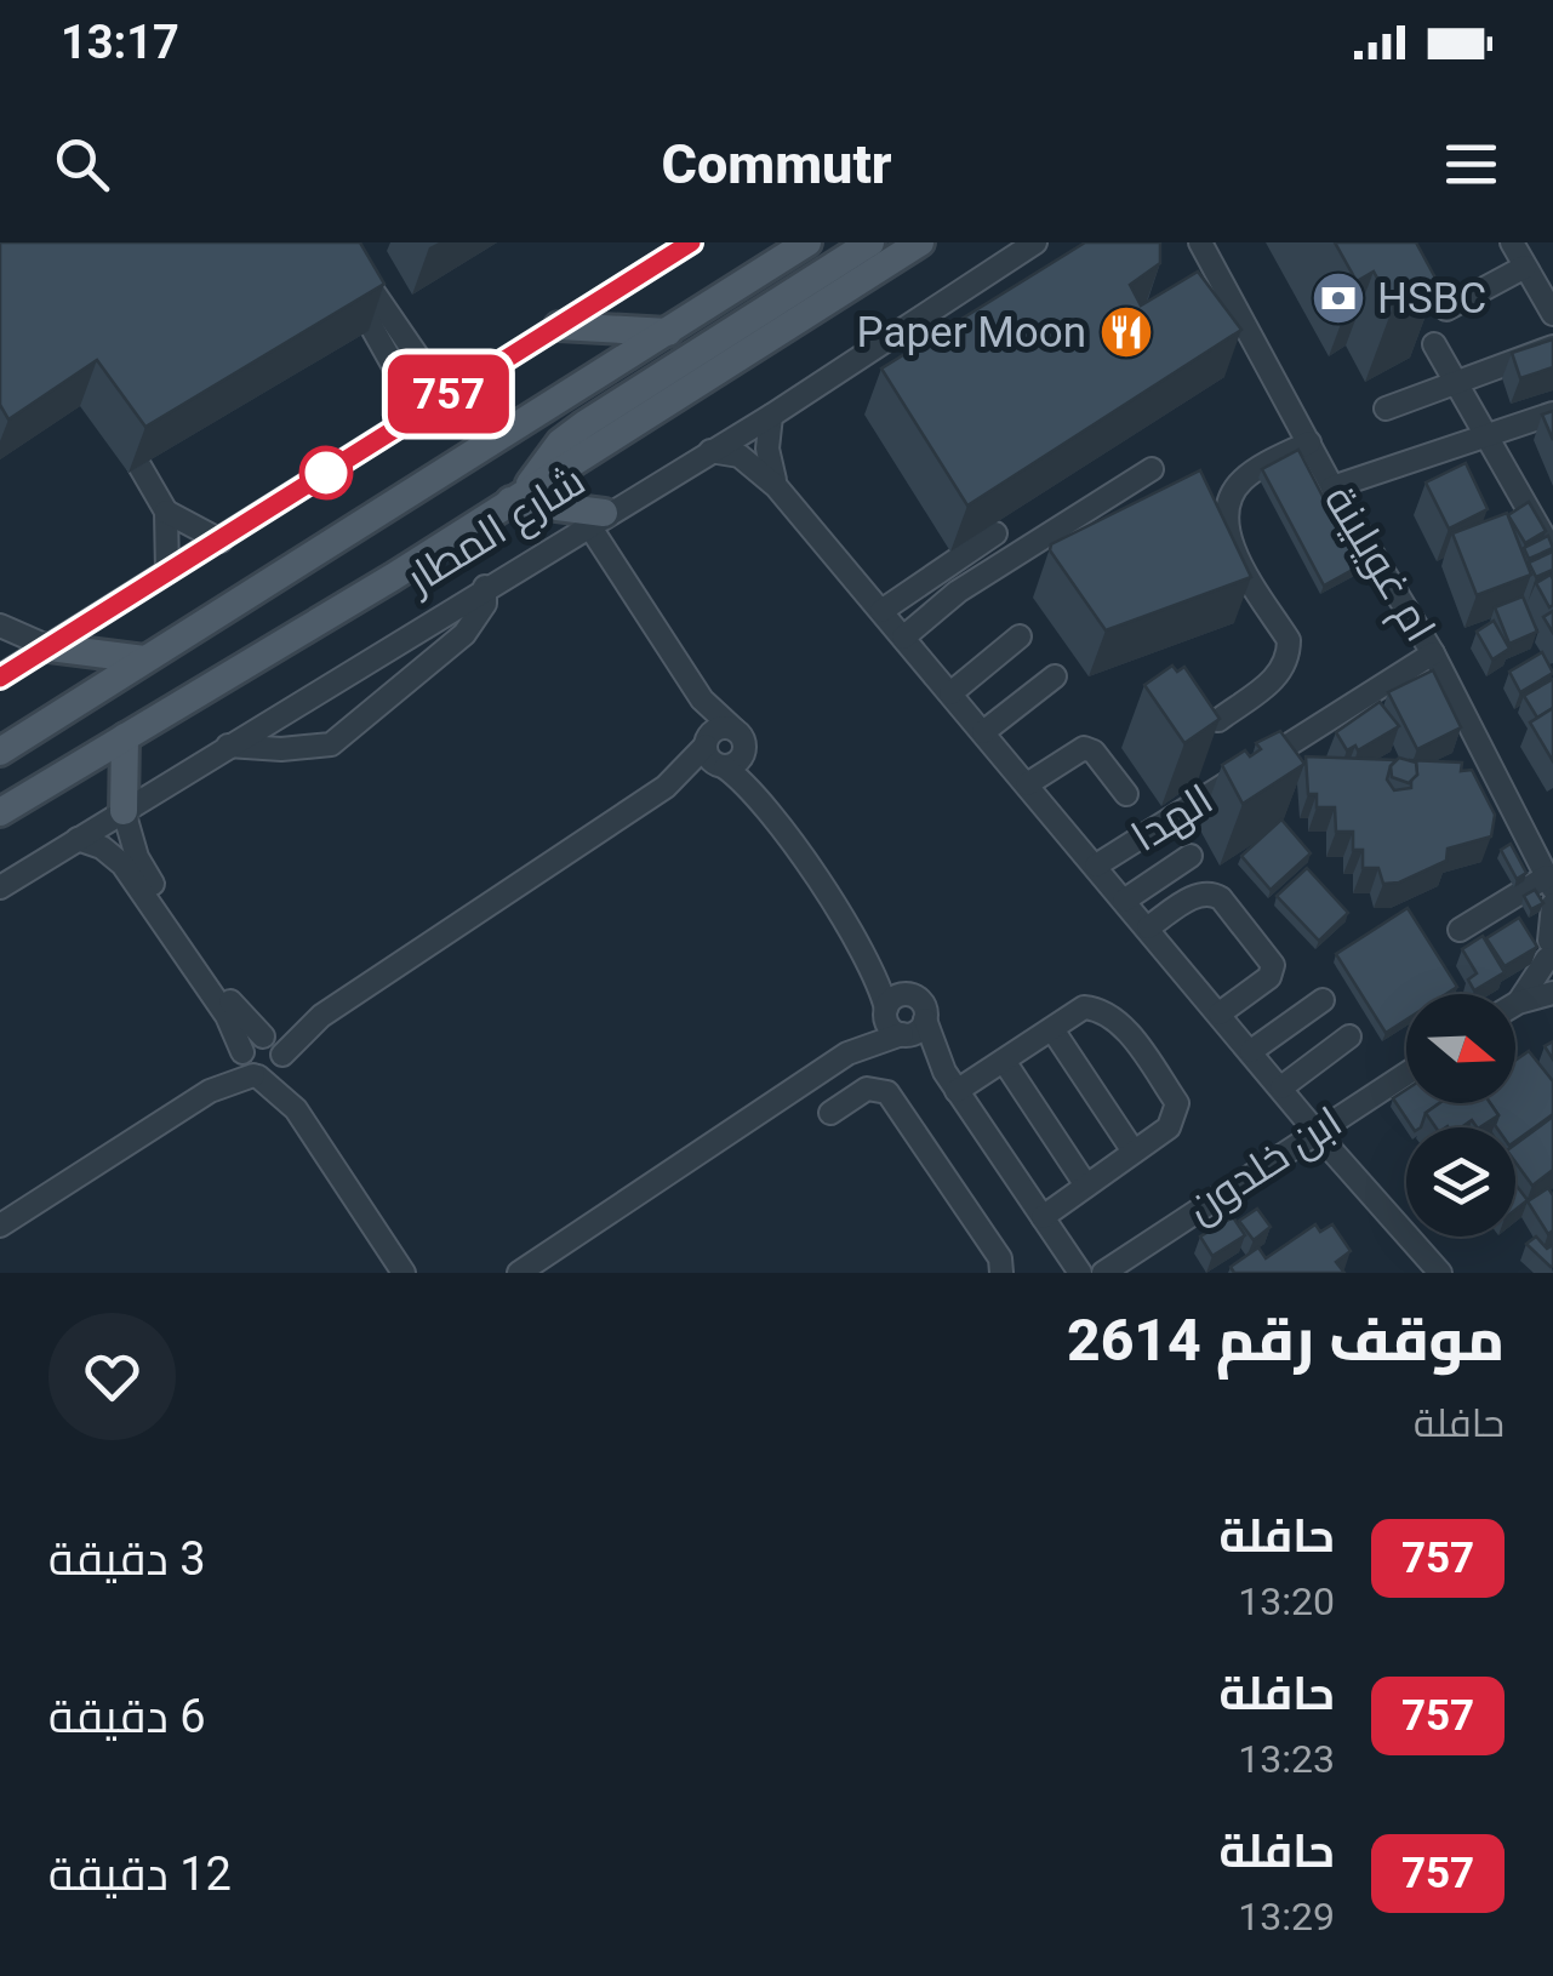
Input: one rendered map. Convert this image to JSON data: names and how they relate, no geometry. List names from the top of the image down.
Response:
{
  "streets": {
    "main road": ["شارع المطار"],
    "street": ["ام غويلينة", "الهدا", "ابن خلدون"]
  },
  "crossings": [
    ["ام غويلينة", "الهدا"]
  ],
  "places": {
    "bank": ["HSBC"],
    "restaurant": ["Paper Moon"]
  },
  "lines": ["bus line 757"],
  "north": "right",
  "page": {
    "status": "13:17",
    "header": "Commutr",
    "on_map": "757",
    "heading": ["موقف رقم 2614", "حافلة"],
    "list": [
      {
        "mark": "757",
        "name": "حافلة",
        "note": "13:20",
        "value": "3 دقيقة"
      },
      {
        "mark": "757",
        "name": "حافلة",
        "note": "13:23",
        "value": "6 دقيقة"
      },
      {
        "mark": "757",
        "name": "حافلة",
        "note": "13:29",
        "value": "12 دقيقة"
      }
    ]
  }
}
